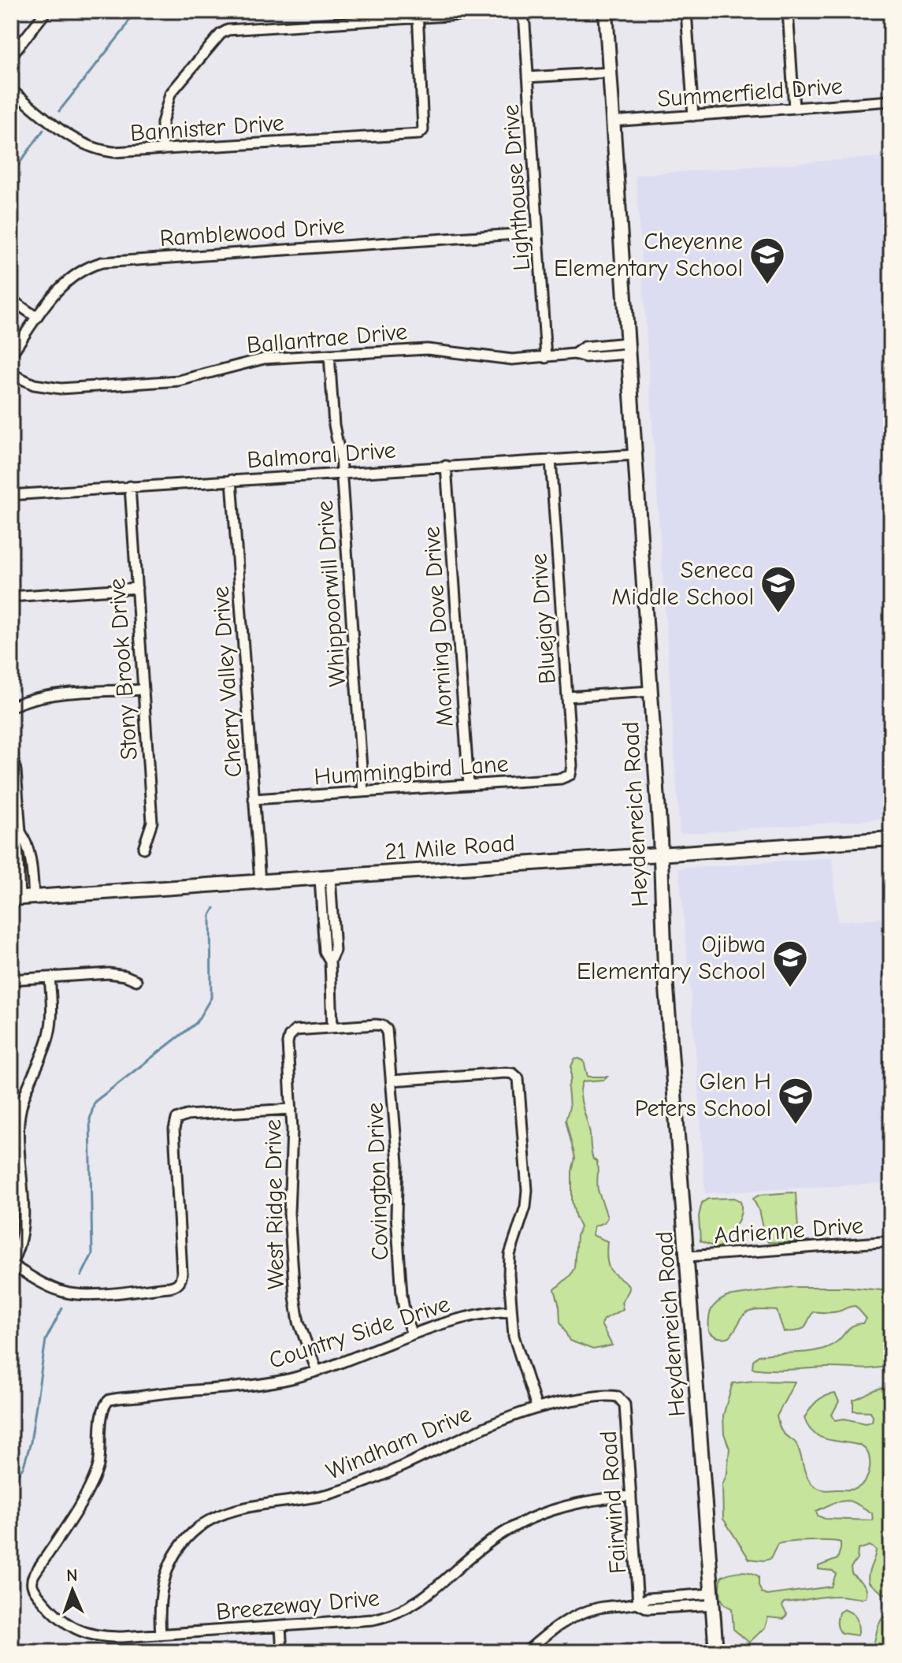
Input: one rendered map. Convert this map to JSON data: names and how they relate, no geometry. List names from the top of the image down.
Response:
{
  "streets": {
    "street": [
      "Summerfield Drive",
      "Bannister Drive",
      "Lighthouse Drive",
      "Ramblewood Drive",
      "Ballantrae Drive",
      "Balmoral Drive",
      "Whippoorwill Drive",
      "Bluejay Drive",
      "Morning Dove Drive",
      "Stony Brook Drive",
      "Cherry Valley Drive",
      "Hummingbird Lane",
      "Heydenreich Road",
      "21 Mile Road",
      "Covington Drive",
      "West Ridge Drive",
      "Adrienne Drive",
      "Country Side Drive",
      "Windham Drive",
      "Fairwind Road",
      "Breezeway Drive"
    ]
  },
  "crossings": [
    ["Summerfield Drive", "Heydenreich Road"],
    ["Bannister Drive", "Lighthouse Drive"],
    ["Lighthouse Drive", "Ramblewood Drive"],
    ["Lighthouse Drive", "Ballantrae Drive"],
    ["Ballantrae Drive", "Whippoorwill Drive"],
    ["Ballantrae Drive", "Heydenreich Road"],
    ["Balmoral Drive", "Whippoorwill Drive"],
    ["Balmoral Drive", "Bluejay Drive"],
    ["Balmoral Drive", "Morning Dove Drive"],
    ["Balmoral Drive", "Stony Brook Drive"],
    ["Balmoral Drive", "Cherry Valley Drive"],
    ["Balmoral Drive", "Heydenreich Road"],
    ["Whippoorwill Drive", "Hummingbird Lane"],
    ["Bluejay Drive", "Hummingbird Lane"],
    ["Morning Dove Drive", "Hummingbird Lane"],
    ["Cherry Valley Drive", "Hummingbird Lane"],
    ["Cherry Valley Drive", "21 Mile Road"],
    ["Heydenreich Road", "21 Mile Road"],
    ["Heydenreich Road", "Adrienne Drive"],
    ["Covington Drive", "West Ridge Drive"],
    ["Covington Drive", "Country Side Drive"],
    ["West Ridge Drive", "Country Side Drive"],
    ["Country Side Drive", "Breezeway Drive"],
    ["Windham Drive", "Fairwind Road"],
    ["Windham Drive", "Breezeway Drive"],
    ["Fairwind Road", "Breezeway Drive"]
  ],
  "places": {
    "school or university": [
      "Cheyenne Elementary School",
      "Seneca Middle School",
      "Ojibwa Elementary School",
      "Glen H Peters School"
    ]
  },
  "north": "top"
}
